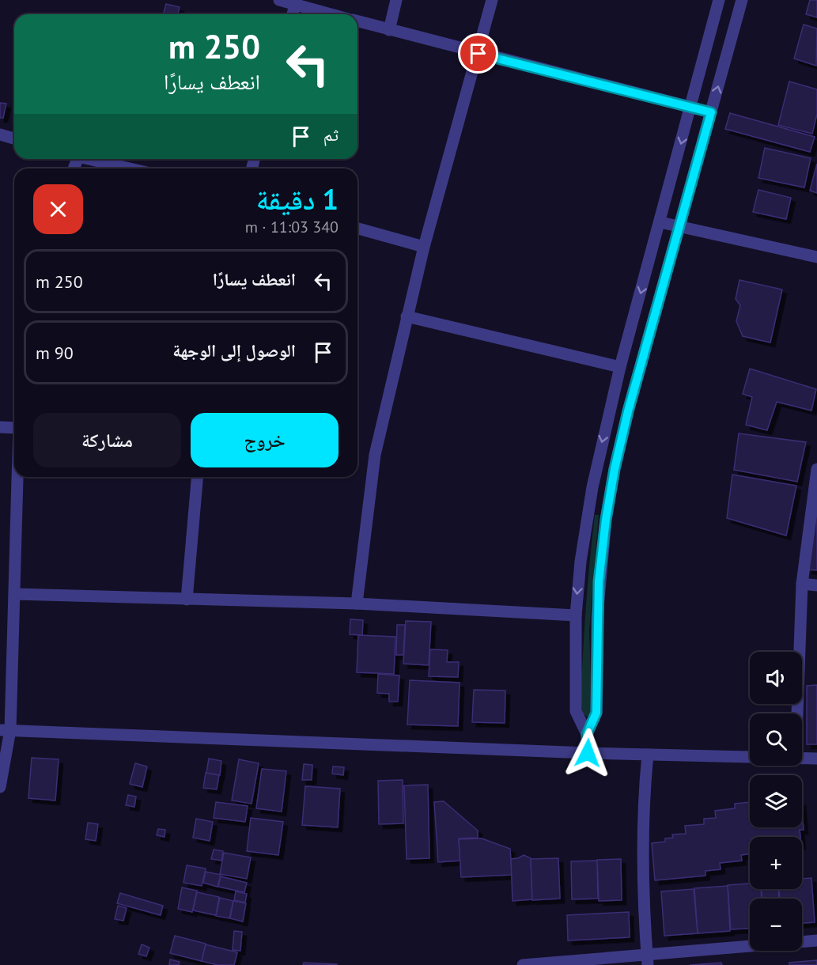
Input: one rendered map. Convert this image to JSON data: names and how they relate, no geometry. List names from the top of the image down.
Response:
{
  "page": {
    "turn": ["250 m", "انعطف يسارًا"],
    "then": "ثم",
    "heading": ["1 دقيقة", "340 m · 11:03"],
    "list": [
      {
        "name": "انعطف يسارًا",
        "value": "250 m"
      },
      {
        "name": "الوصول إلى الوجهة",
        "value": "90 m"
      }
    ],
    "buttons": ["خروج", "مشاركة"],
    "map_buttons": ["+", "−"]
  }
}
